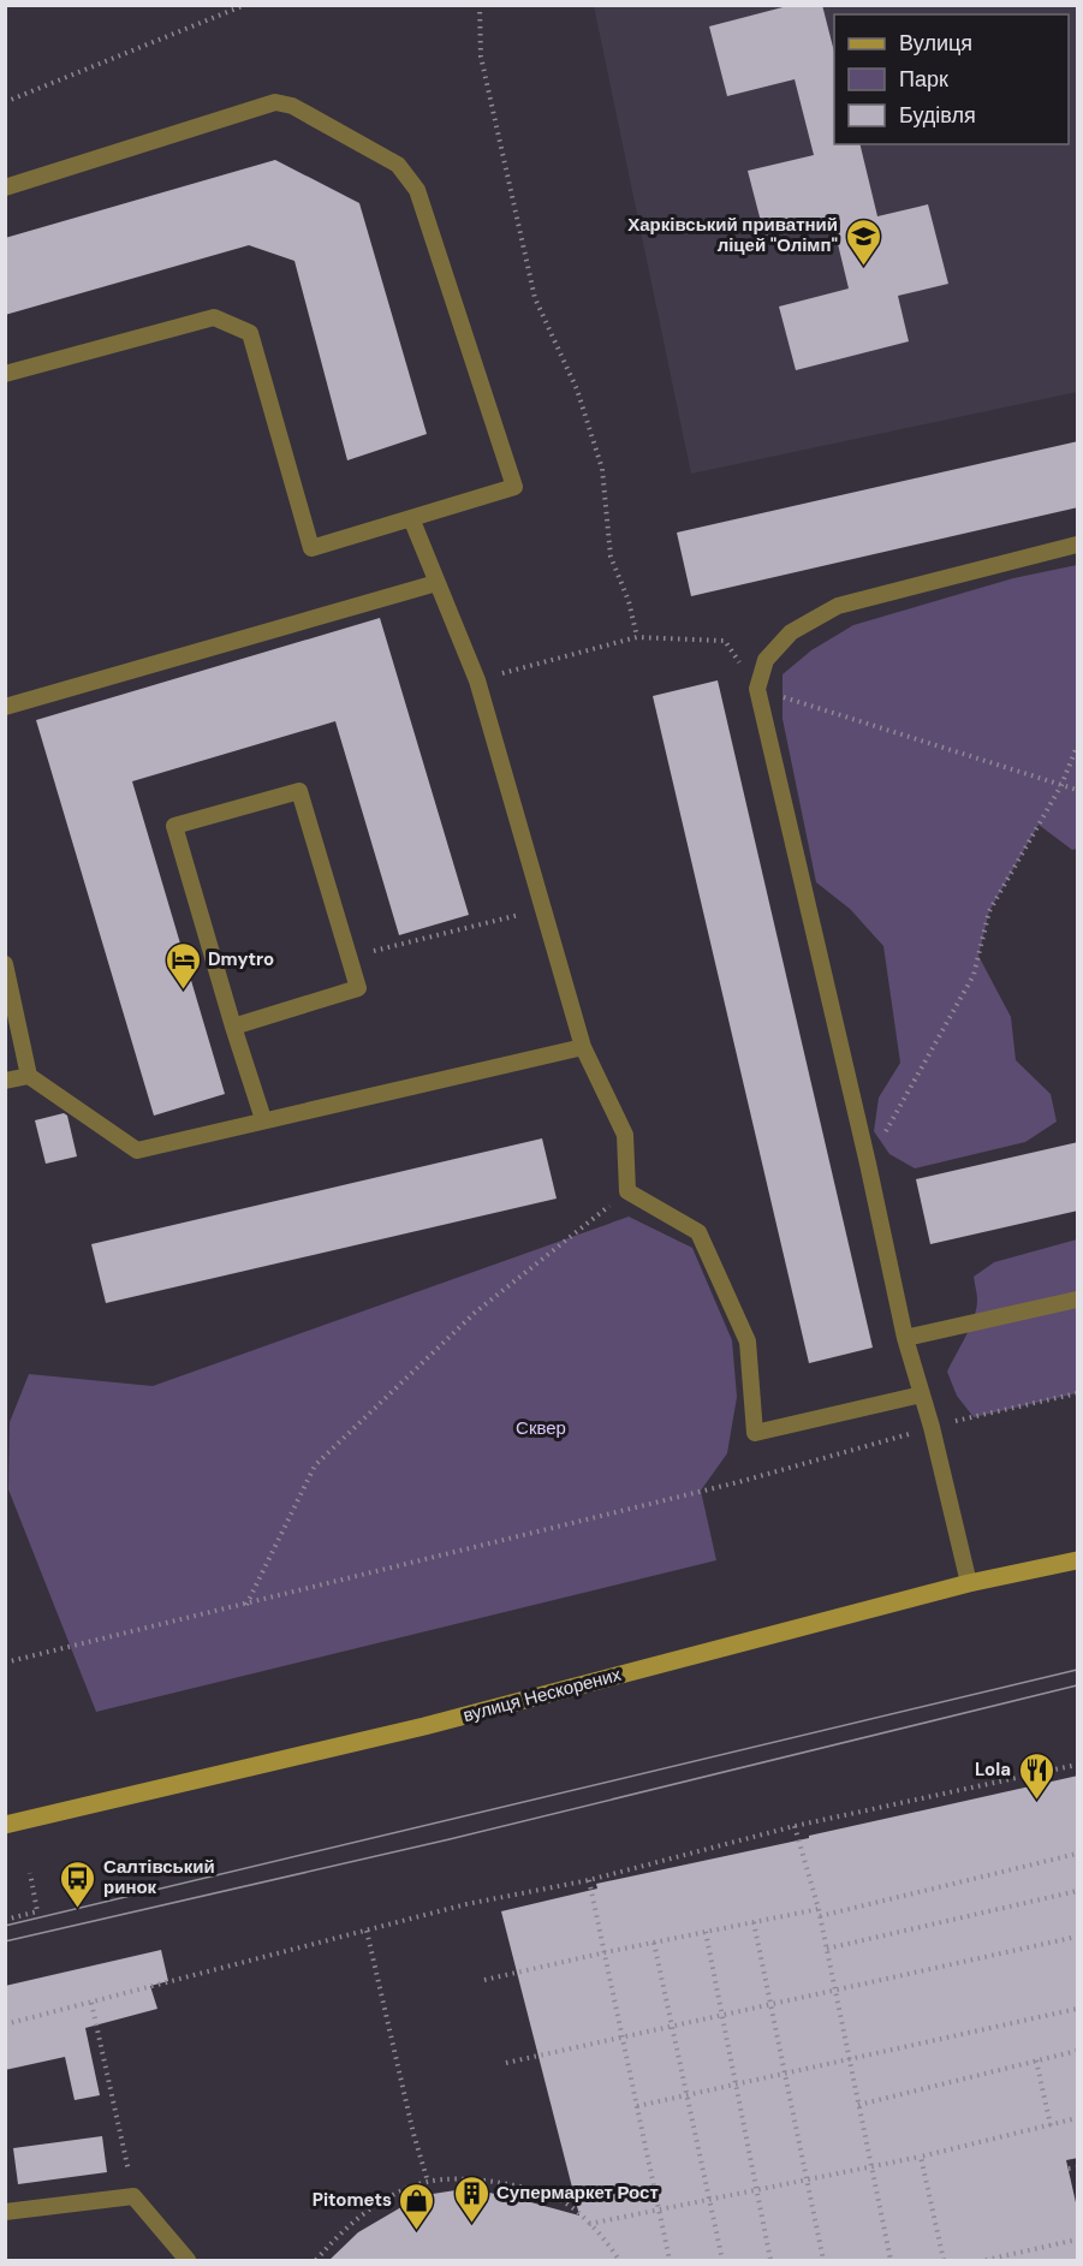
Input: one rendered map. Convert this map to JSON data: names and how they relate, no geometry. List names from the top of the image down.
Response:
{
  "streets": {
    "main road": ["вулиця Нескорених"]
  },
  "parks": ["Сквер"],
  "places": {
    "school or university": ["Харківський приватний ліцей \"Олімп\""],
    "hotel": ["Dmytro"],
    "restaurant": ["Lola"],
    "bus stop": ["Салтівський ринок"],
    "building": ["Супермаркет Рост"],
    "shop": ["Pitomets"]
  },
  "legend": ["Вулиця", "Парк", "Будівля"]
}
